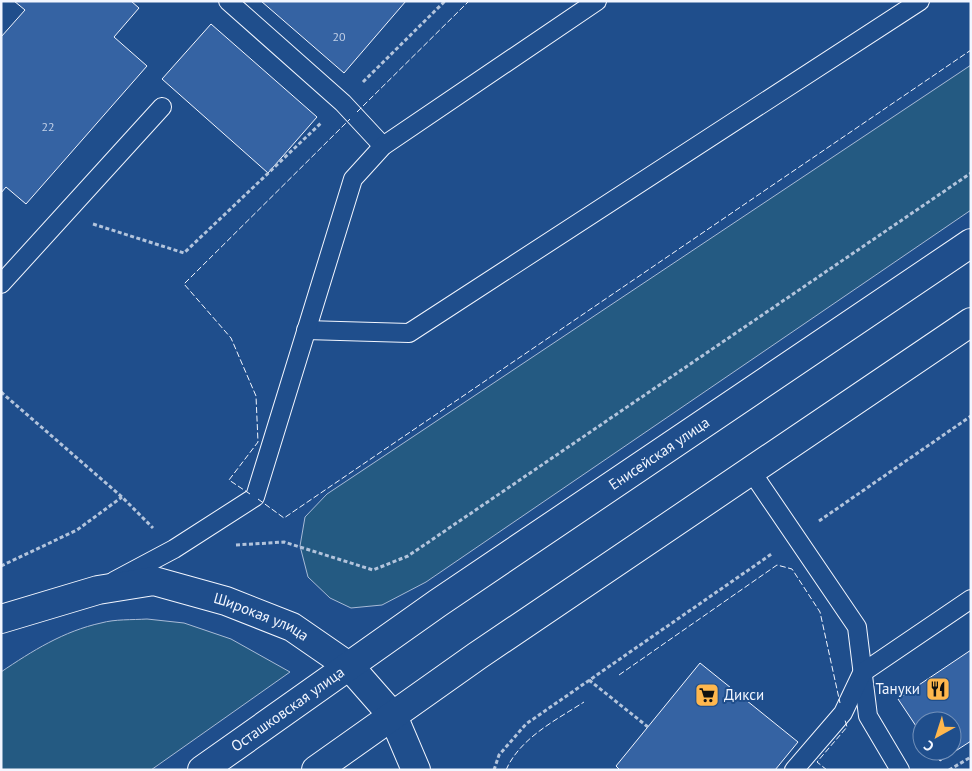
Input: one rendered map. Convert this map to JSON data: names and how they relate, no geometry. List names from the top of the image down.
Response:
{
  "streets": {
    "main road": ["Енисейская улица", "Широкая улица", "Осташковская улица"]
  },
  "crossings": [
    ["Енисейская улица", "Широкая улица"],
    ["Енисейская улица", "Осташковская улица"],
    ["Широкая улица", "Осташковская улица"]
  ],
  "places": {
    "restaurant": ["Тануки"],
    "supermarket": ["Дикси"]
  },
  "house_numbers": ["20", "22"],
  "north": "bottom left"
}
